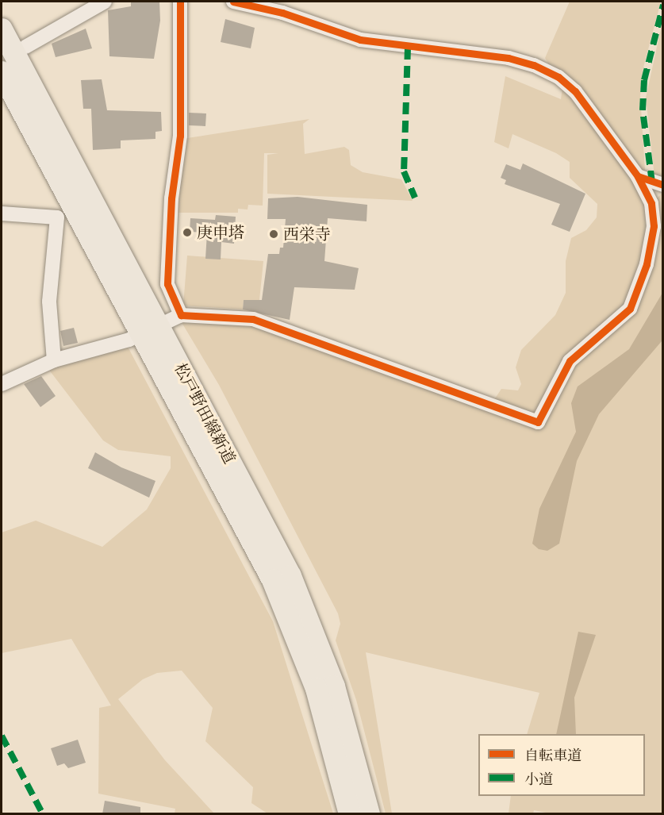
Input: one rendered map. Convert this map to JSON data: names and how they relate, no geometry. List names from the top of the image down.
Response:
{
  "streets": {
    "main road": ["松戸野田線新道"]
  },
  "places": ["庚申塔", "西栄寺"],
  "legend": ["自転車道", "小道"]
}
